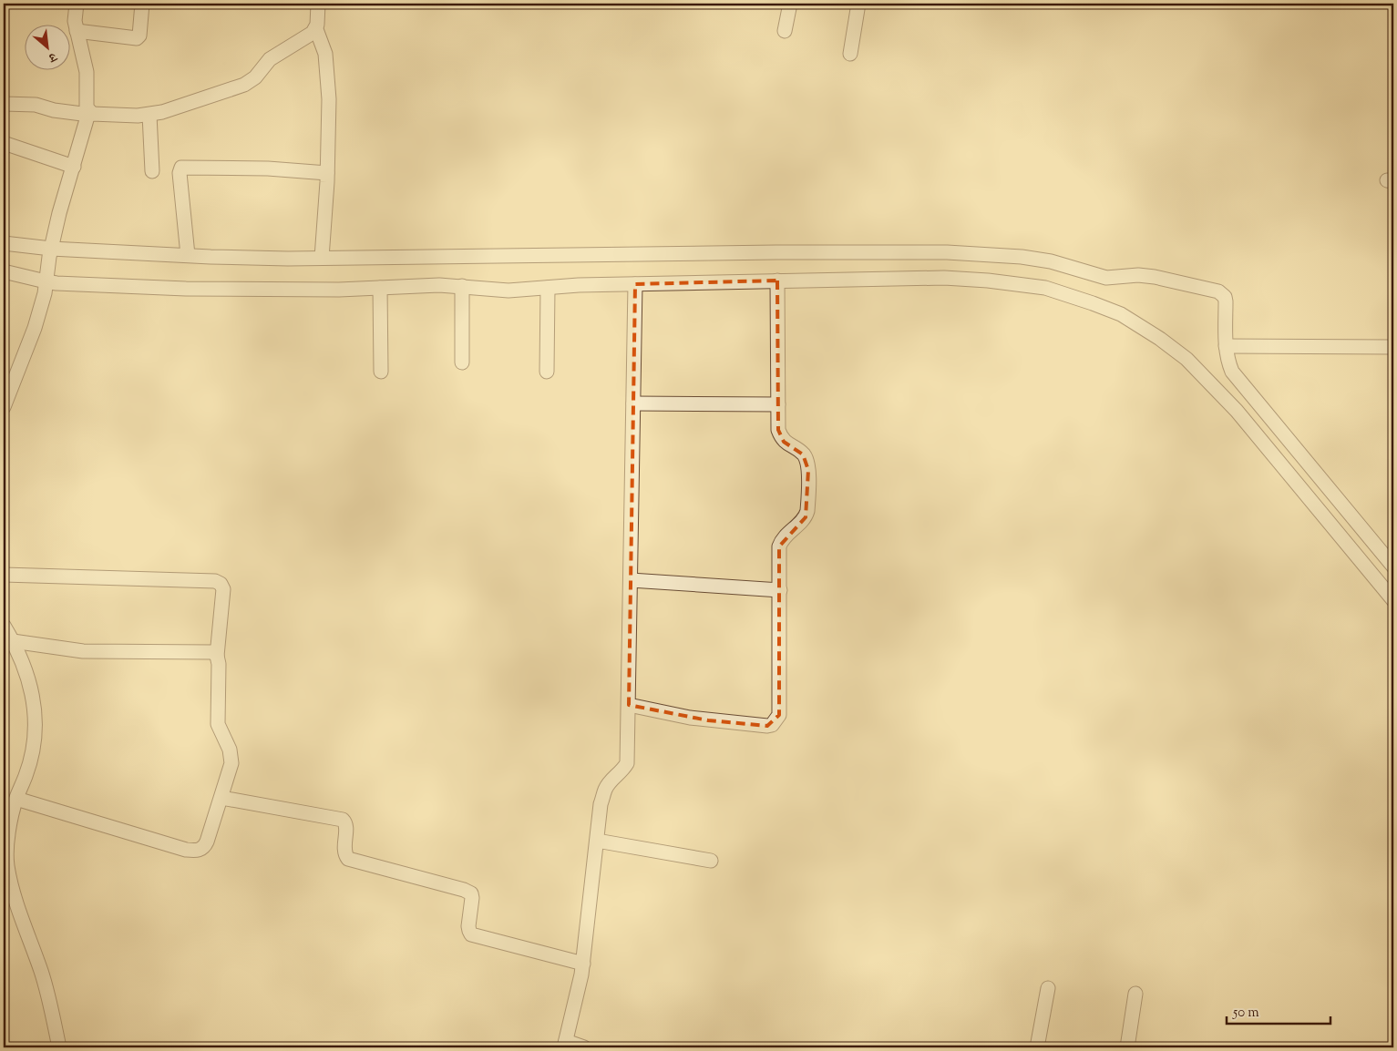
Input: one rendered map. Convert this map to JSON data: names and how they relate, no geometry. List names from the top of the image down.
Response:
{
  "scale_bar": "50 m",
  "north": "bottom right"
}
